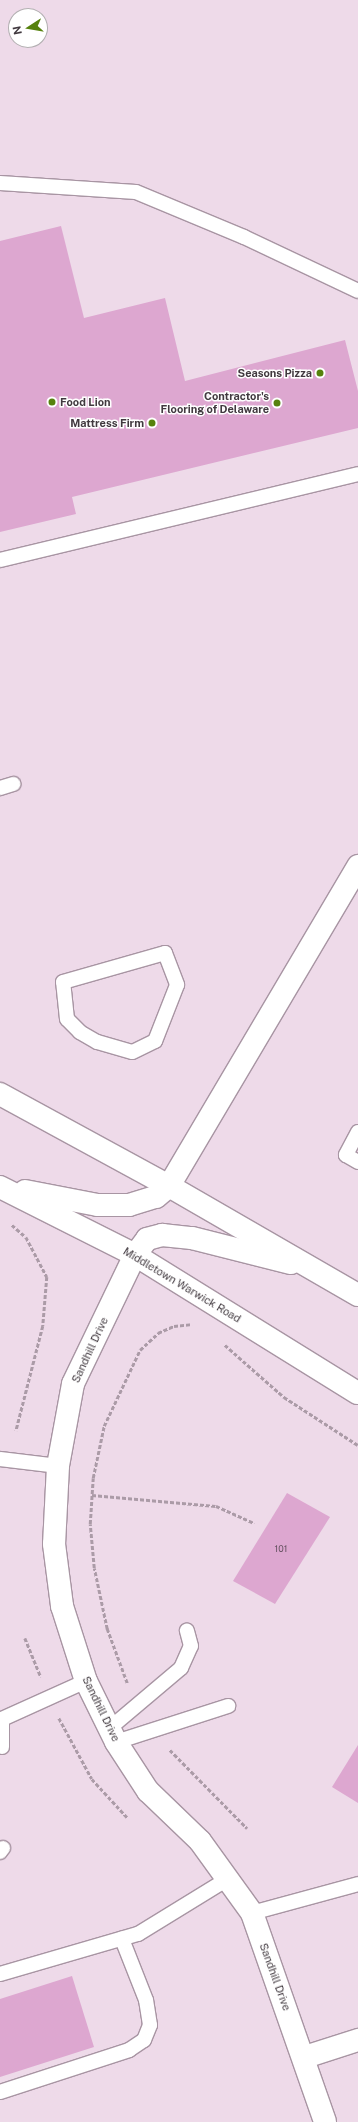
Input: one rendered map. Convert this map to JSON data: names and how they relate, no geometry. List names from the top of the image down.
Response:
{
  "streets": {
    "street": ["Middletown Warwick Road", "Sandhill Drive"]
  },
  "crossings": [
    ["Middletown Warwick Road", "Sandhill Drive"]
  ],
  "places": [
    "Seasons Pizza",
    "Food Lion",
    "Contractor's Flooring of Delaware",
    "Mattress Firm"
  ],
  "house_numbers": ["101"],
  "north": "left"
}
